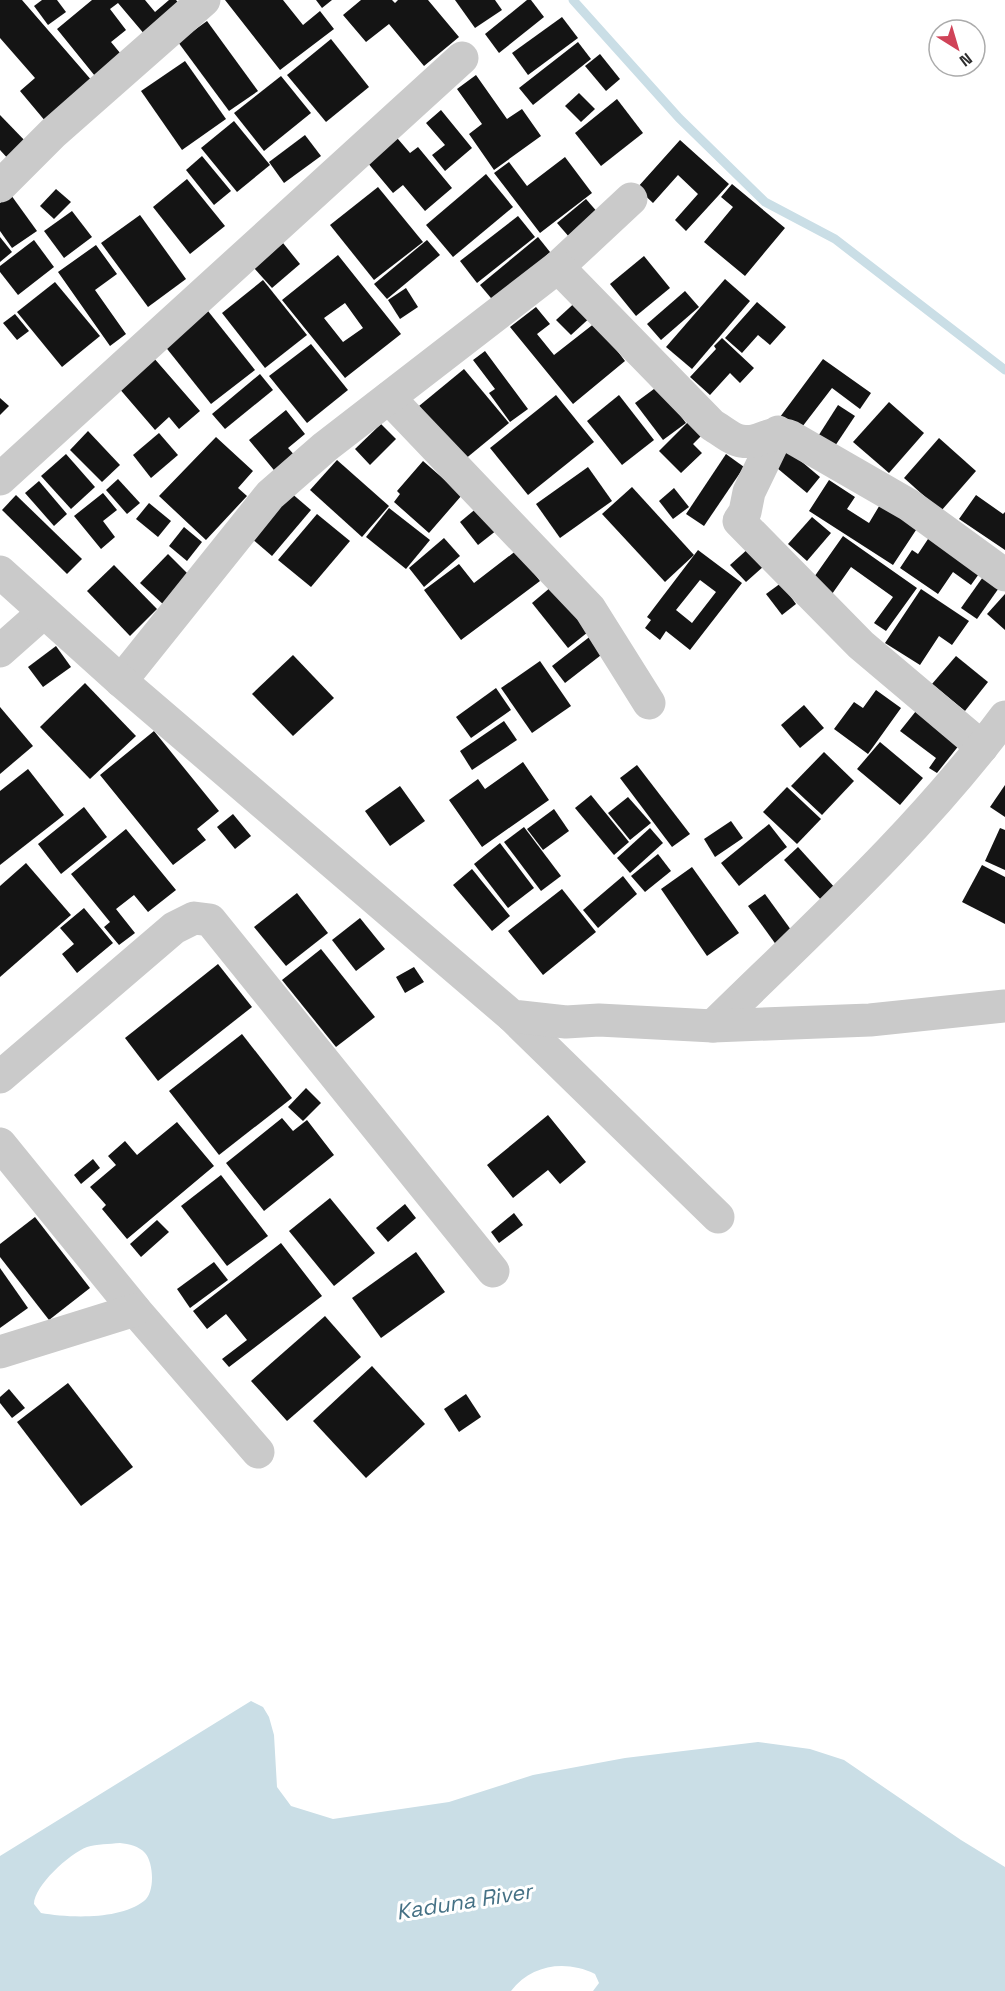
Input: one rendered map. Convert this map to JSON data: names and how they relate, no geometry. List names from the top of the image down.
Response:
{
  "water": ["Kaduna River"],
  "north": "bottom right"
}
